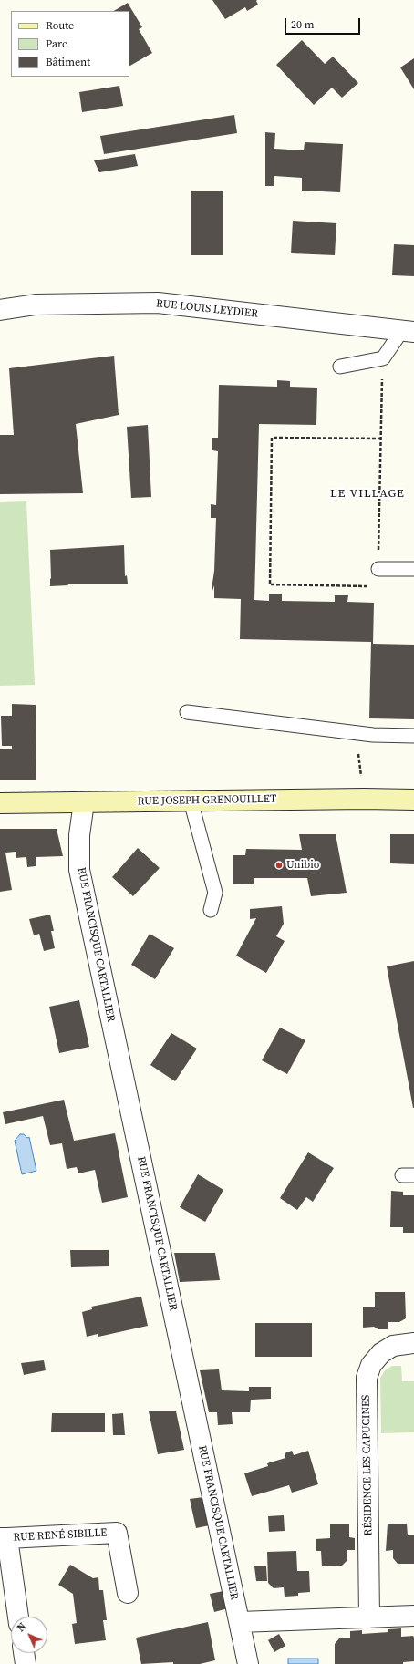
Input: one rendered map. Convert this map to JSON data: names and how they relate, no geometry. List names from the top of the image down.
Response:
{
  "streets": {
    "main road": ["RUE JOSEPH GRENOUILLET"],
    "street": [
      "RUE LOUIS LEYDIER",
      "RUE FRANCISQUE CARTALLIER",
      "RÉSIDENCE LES CAPUCINES",
      "RUE RENÉ SIBILLE"
    ]
  },
  "crossings": [
    ["RUE JOSEPH GRENOUILLET", "RUE FRANCISQUE CARTALLIER"]
  ],
  "districts": ["LE VILLAGE"],
  "places": ["Unibio"],
  "legend": ["Route", "Parc", "Bâtiment"],
  "scale_bar": "20 m",
  "north": "top left"
}
